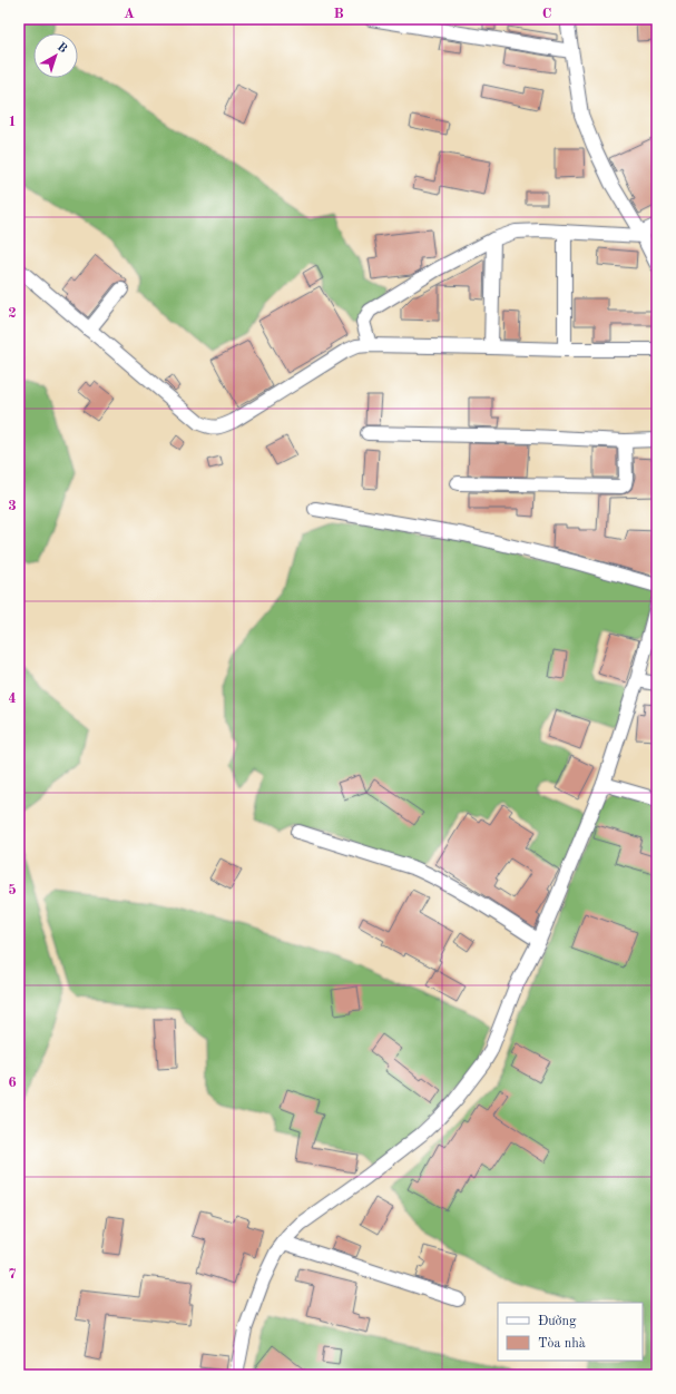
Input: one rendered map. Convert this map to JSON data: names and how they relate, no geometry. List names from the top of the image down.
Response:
{
  "legend": ["Đường", "Tòa nhà"],
  "north": "top right",
  "grid": {
    "columns": ["A", "B", "C"],
    "rows": [
      "1",
      "2",
      "3",
      "4",
      "5",
      "6",
      "7"
    ]
  }
}
